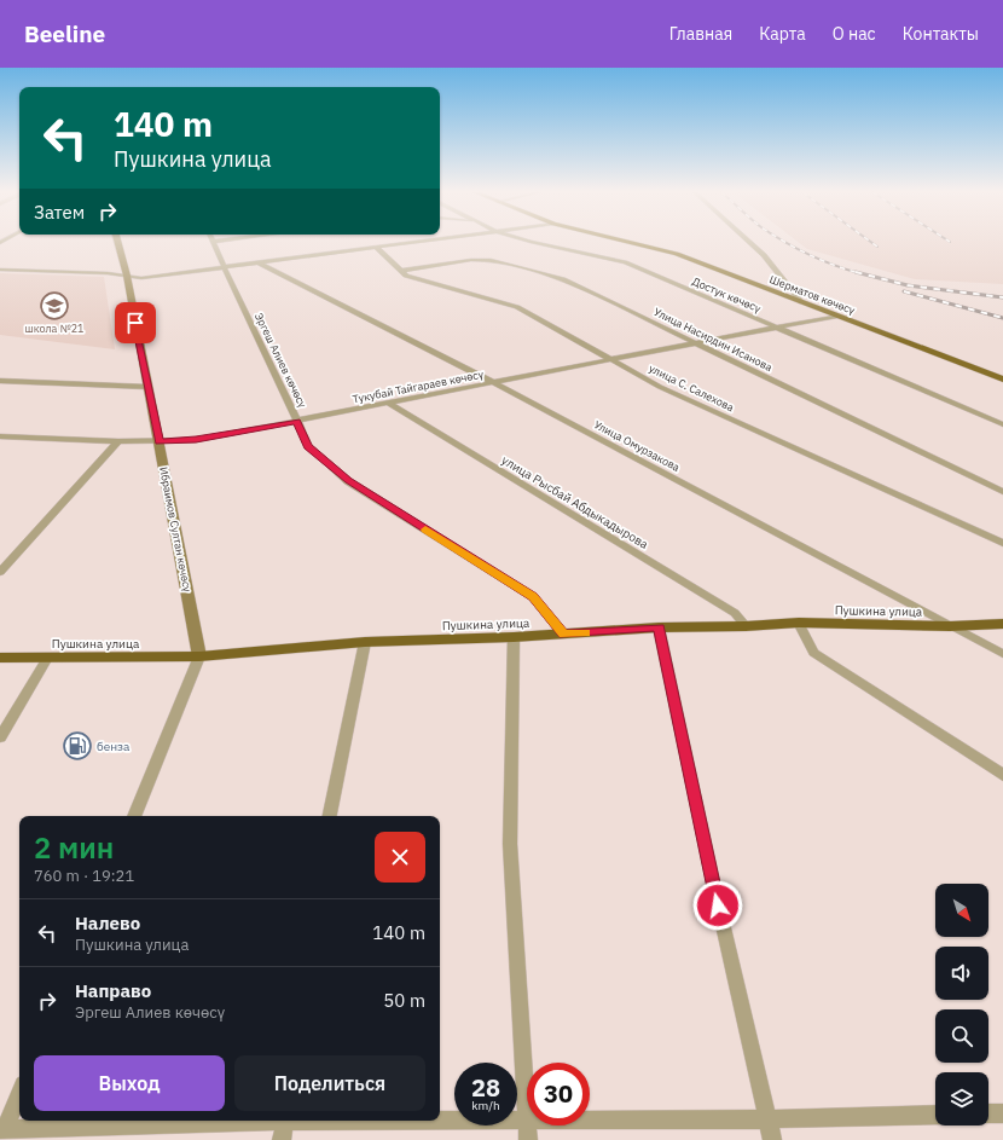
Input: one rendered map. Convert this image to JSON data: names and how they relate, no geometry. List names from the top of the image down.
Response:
{
  "streets": {
    "highway": ["Пушкина улица"],
    "main road": ["Шерматов көчөсү", "Ибраимов Султан көчөсү"],
    "street": [
      "Достук көчөсү",
      "Улица Насирдин Исанова",
      "Эргеш Алиев көчөсү",
      "Тукубай Тайгараев көчөсү",
      "улица С. Салехова",
      "Улица Омурзакова",
      "улица Рысбай Абдыкадырова"
    ]
  },
  "crossings": [
    ["Достук көчөсү", "Тукубай Тайгараев көчөсү"],
    ["Шерматов көчөсү", "Тукубай Тайгараев көчөсү"],
    ["Улица Насирдин Исанова", "Тукубай Тайгараев көчөсү"],
    ["Улица Насирдин Исанова", "улица С. Салехова"],
    ["Эргеш Алиев көчөсү", "Тукубай Тайгараев көчөсү"],
    ["Эргеш Алиев көчөсү", "Пушкина улица"],
    ["Тукубай Тайгараев көчөсү", "улица С. Салехова"],
    ["Тукубай Тайгараев көчөсү", "Улица Омурзакова"],
    ["Тукубай Тайгараев көчөсү", "улица Рысбай Абдыкадырова"],
    ["Тукубай Тайгараев көчөсү", "Ибраимов Султан көчөсү"],
    ["Улица Омурзакова", "Пушкина улица"],
    ["улица Рысбай Абдыкадырова", "Пушкина улица"],
    ["Ибраимов Султан көчөсү", "Пушкина улица"]
  ],
  "places": {
    "school or university": ["школа №21"],
    "fuel station": ["бенза"]
  },
  "north": "bottom right",
  "page": {
    "header": "Beeline",
    "nav": [
      "Главная",
      "Карта",
      "О нас",
      "Контакты"
    ],
    "turn": ["140 m", "Пушкина улица"],
    "then": "Затем",
    "heading": ["2 мин", "760 m · 19:21"],
    "list": [
      {
        "name": "Налево",
        "note": "Пушкина улица",
        "value": "140 m"
      },
      {
        "name": "Направо",
        "note": "Эргеш Алиев көчөсү",
        "value": "50 m"
      }
    ],
    "buttons": ["Выход", "Поделиться"],
    "speed": "28 km/h",
    "limit": "30"
  }
}
